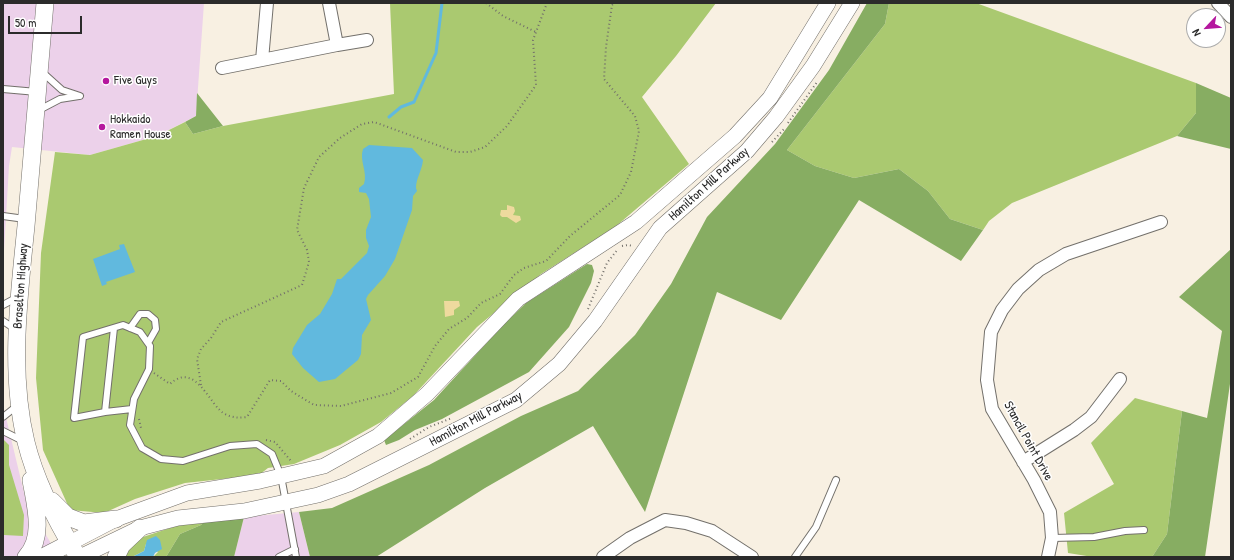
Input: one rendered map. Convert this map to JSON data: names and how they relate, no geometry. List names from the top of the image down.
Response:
{
  "streets": {
    "main road": ["Braselton Highway"],
    "street": ["Hamilton Mill Parkway", "Stancil Point Drive"]
  },
  "crossings": [
    ["Hamilton Mill Parkway", "Braselton Highway"]
  ],
  "places": ["Five Guys", "Hokkaido Ramen House"],
  "scale_bar": "50 m",
  "north": "bottom left"
}
